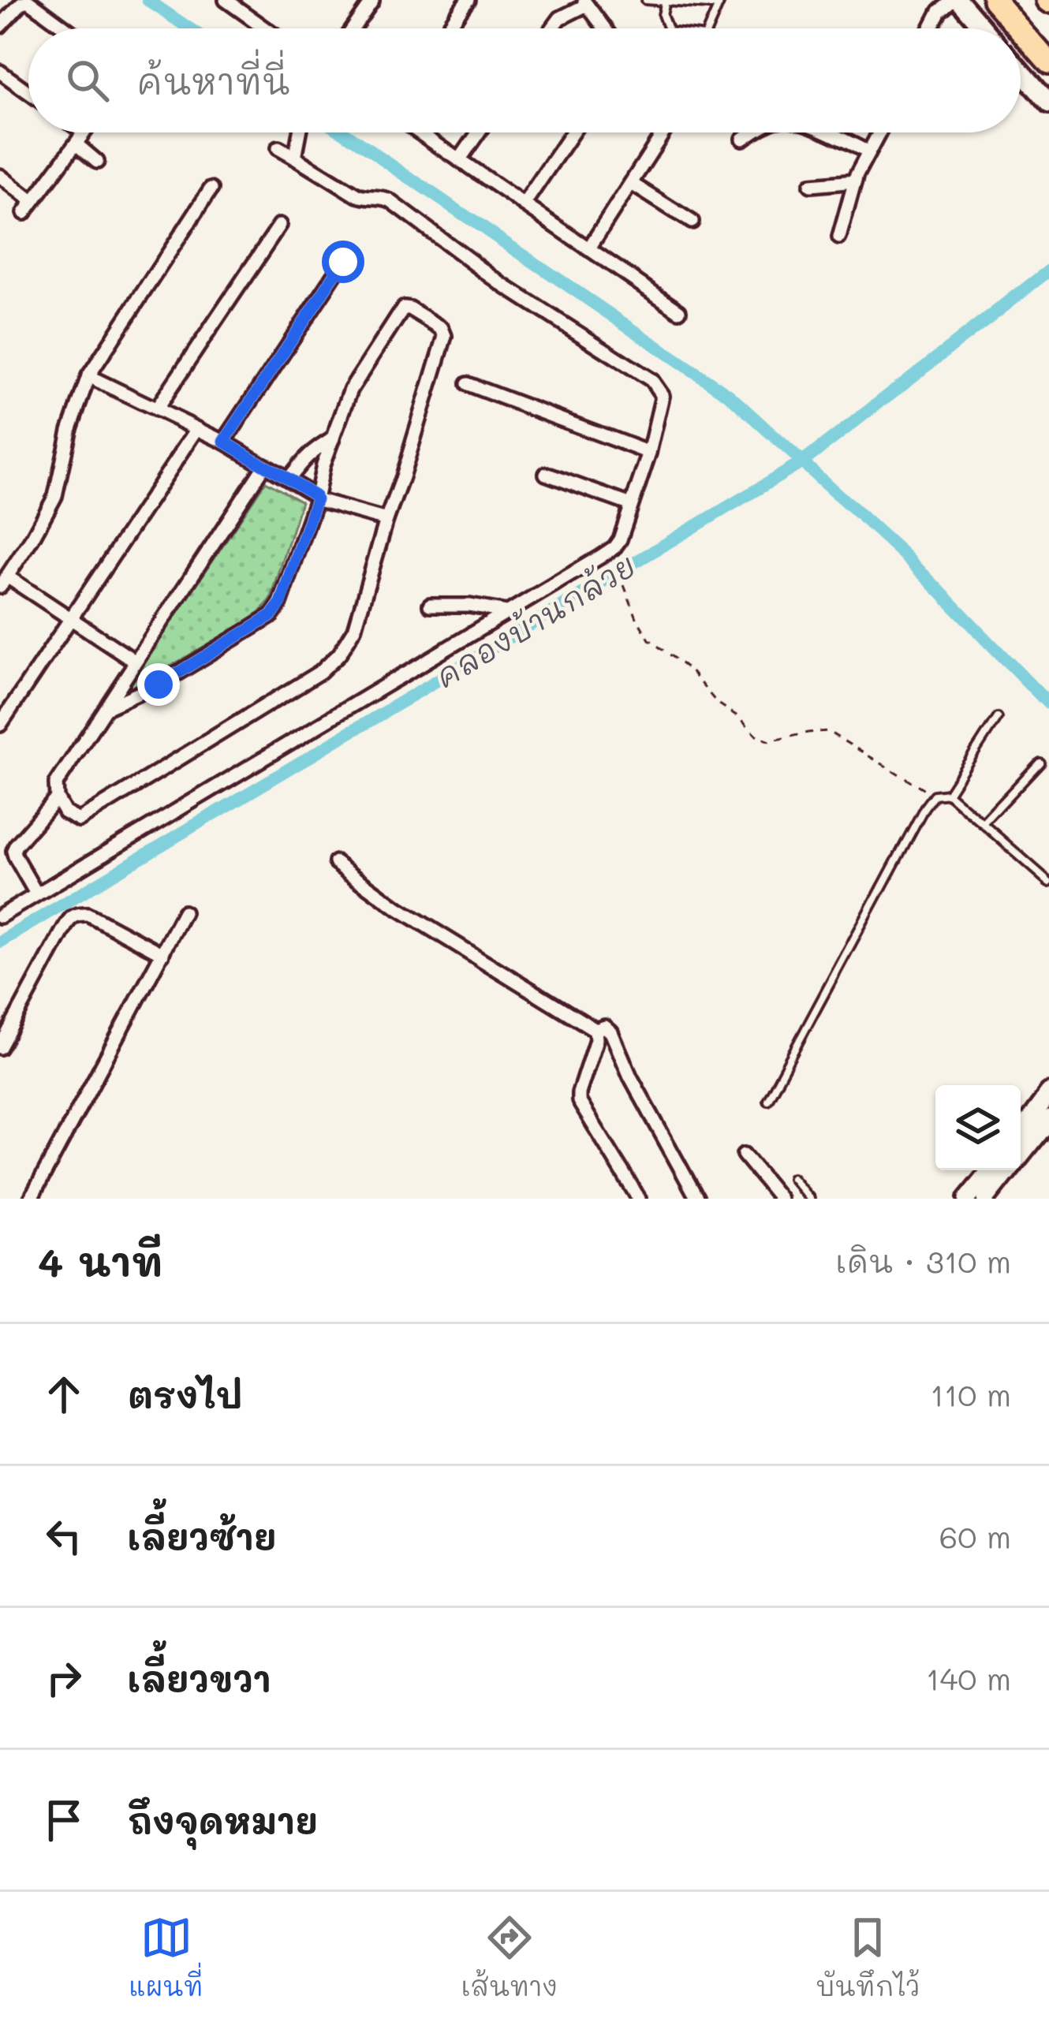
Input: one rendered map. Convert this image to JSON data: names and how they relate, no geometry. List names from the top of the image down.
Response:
{
  "water": ["คลองบ้านกล้วย"],
  "page": {
    "search": "ค้นหาที่นี่",
    "heading": ["4 นาที", "เดิน · 310 m"],
    "list": [
      ["ตรงไป", "110 m"],
      ["เลี้ยวซ้าย", "60 m"],
      ["เลี้ยวขวา", "140 m"],
      "ถึงจุดหมาย"
    ],
    "nav": ["แผนที่", "เส้นทาง", "บันทึกไว้"]
  }
}
